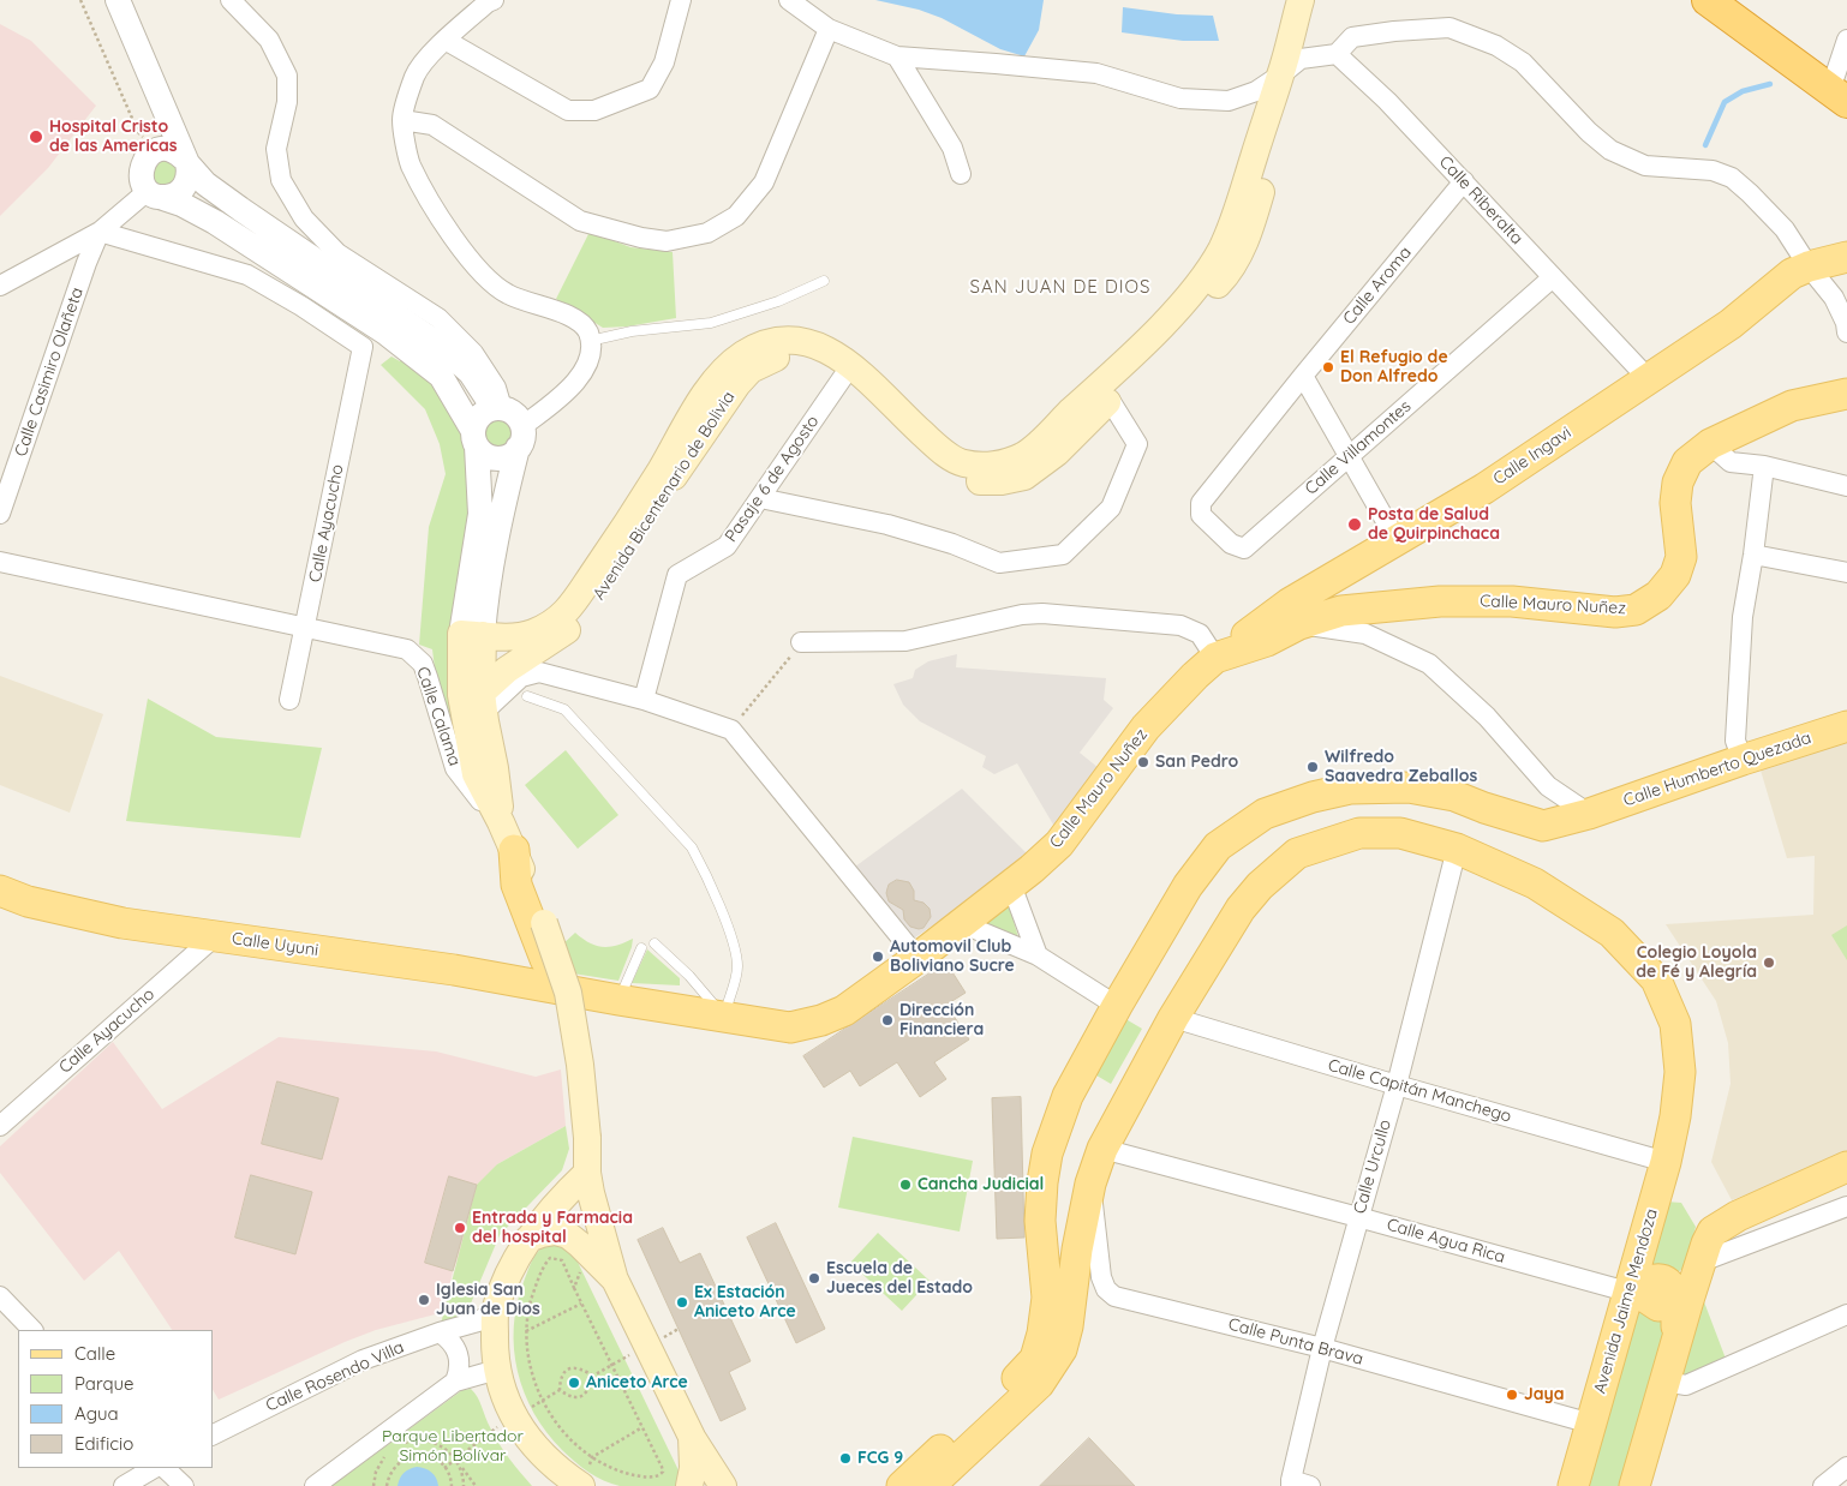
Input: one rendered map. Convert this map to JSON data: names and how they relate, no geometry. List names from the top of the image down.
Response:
{
  "streets": {
    "main road": [
      "Calle Ingavi",
      "Avenida Bicentenario de Bolivia",
      "Calle Mauro Nuñez",
      "Calle Calama",
      "Calle Humberto Quezada",
      "Calle Uyuni",
      "Avenida Jaime Mendoza"
    ],
    "street": [
      "Calle Riberalta",
      "Calle Aroma",
      "Calle Casimiro Olañeta",
      "Calle Villamontes",
      "Pasaje 6 de Agosto",
      "Calle Ayacucho",
      "Calle Capitán Manchego",
      "Calle Urcullo",
      "Calle Agua Rica",
      "Calle Punta Brava",
      "Calle Rosendo Villa"
    ]
  },
  "crossings": [
    ["Calle Riberalta", "Calle Aroma"],
    ["Calle Riberalta", "Calle Villamontes"],
    ["Calle Riberalta", "Calle Ingavi"],
    ["Calle Aroma", "Calle Villamontes"],
    ["Calle Casimiro Olañeta", "Calle Ayacucho"],
    ["Calle Ingavi", "Calle Mauro Nuñez"],
    ["Pasaje 6 de Agosto", "Avenida Bicentenario de Bolivia"],
    ["Calle Ayacucho", "Calle Calama"],
    ["Calle Ayacucho", "Calle Uyuni"],
    ["Calle Mauro Nuñez", "Calle Uyuni"],
    ["Calle Humberto Quezada", "Avenida Jaime Mendoza"],
    ["Calle Humberto Quezada", "Calle Punta Brava"],
    ["Calle Capitán Manchego", "Calle Urcullo"],
    ["Calle Capitán Manchego", "Avenida Jaime Mendoza"],
    ["Calle Urcullo", "Calle Agua Rica"],
    ["Calle Urcullo", "Avenida Jaime Mendoza"],
    ["Calle Urcullo", "Calle Punta Brava"],
    ["Calle Agua Rica", "Avenida Jaime Mendoza"],
    ["Avenida Jaime Mendoza", "Calle Punta Brava"]
  ],
  "districts": ["SAN JUAN DE DIOS"],
  "parks": ["Parque Libertador Simón Bolívar"],
  "places": [
    "Hospital Cristo de las Americas",
    "El Refugio de Don Alfredo",
    "Posta de Salud de Quirpinchaca",
    "San Pedro",
    "Wilfredo Saavedra Zeballos",
    "Automovil Club Boliviano Sucre",
    "Colegio Loyola de Fé y Alegría",
    "Dirección Financiera",
    "Cancha Judicial",
    "Entrada y Farmacia del hospital",
    "Escuela de Jueces del Estado",
    "Iglesia San Juan de Dios",
    "Ex Estación Aniceto Arce",
    "Aniceto Arce",
    "Jaya",
    "FCG 9"
  ],
  "legend": [
    "Calle",
    "Parque",
    "Agua",
    "Edificio"
  ]
}
